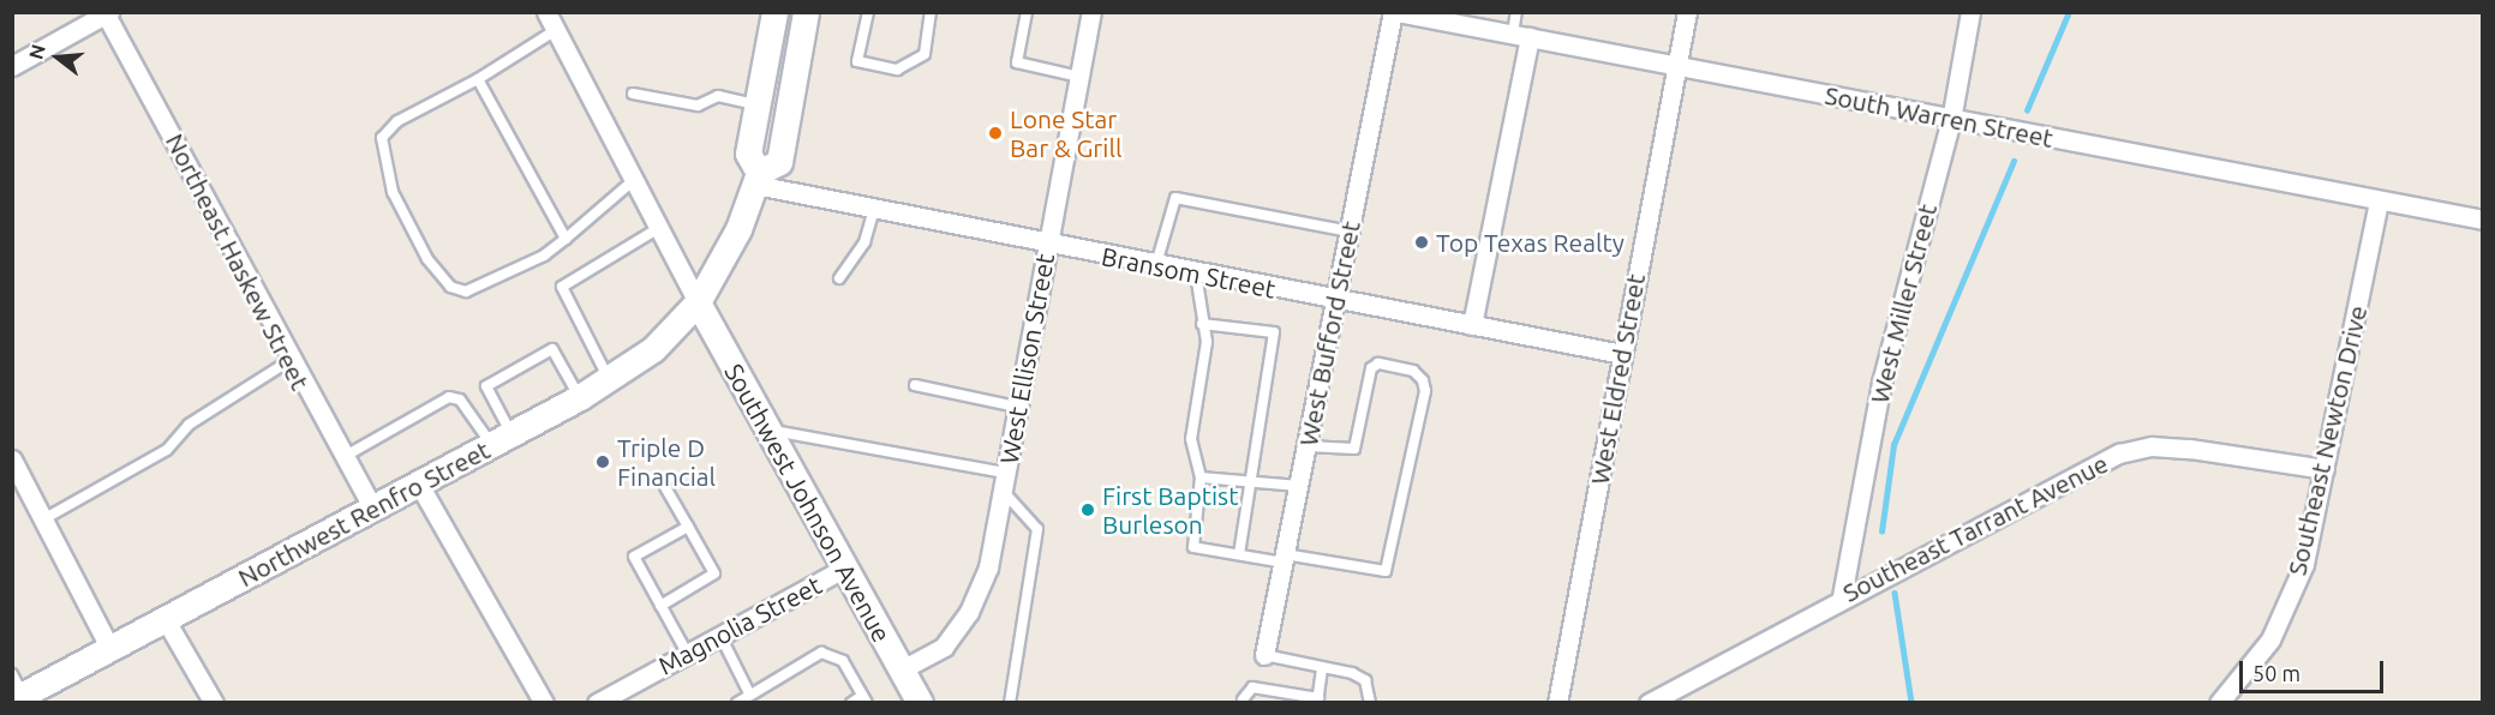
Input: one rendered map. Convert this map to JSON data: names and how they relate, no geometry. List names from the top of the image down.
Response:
{
  "streets": {
    "main road": ["Southwest Johnson Avenue", "Northwest Renfro Street"],
    "street": [
      "South Warren Street",
      "Northeast Haskew Street",
      "Bransom Street",
      "West Miller Street",
      "West Bufford Street",
      "West Ellison Street",
      "West Eldred Street",
      "Southeast Newton Drive",
      "Southeast Tarrant Avenue",
      "Magnolia Street"
    ]
  },
  "crossings": [
    ["South Warren Street", "West Miller Street"],
    ["South Warren Street", "West Bufford Street"],
    ["South Warren Street", "West Eldred Street"],
    ["South Warren Street", "Southeast Newton Drive"],
    ["Northeast Haskew Street", "Northwest Renfro Street"],
    ["Bransom Street", "West Bufford Street"],
    ["Bransom Street", "West Ellison Street"],
    ["Bransom Street", "West Eldred Street"],
    ["Bransom Street", "Northwest Renfro Street"],
    ["West Miller Street", "Southeast Tarrant Avenue"],
    ["West Ellison Street", "Southwest Johnson Avenue"],
    ["Southeast Newton Drive", "Southeast Tarrant Avenue"],
    ["Southwest Johnson Avenue", "Northwest Renfro Street"],
    ["Southwest Johnson Avenue", "Magnolia Street"]
  ],
  "places": [
    "Lone Star Bar & Grill",
    "Top Texas Realty",
    "Triple D Financial",
    "First Baptist Burleson"
  ],
  "scale_bar": "50 m",
  "north": "left"
}
